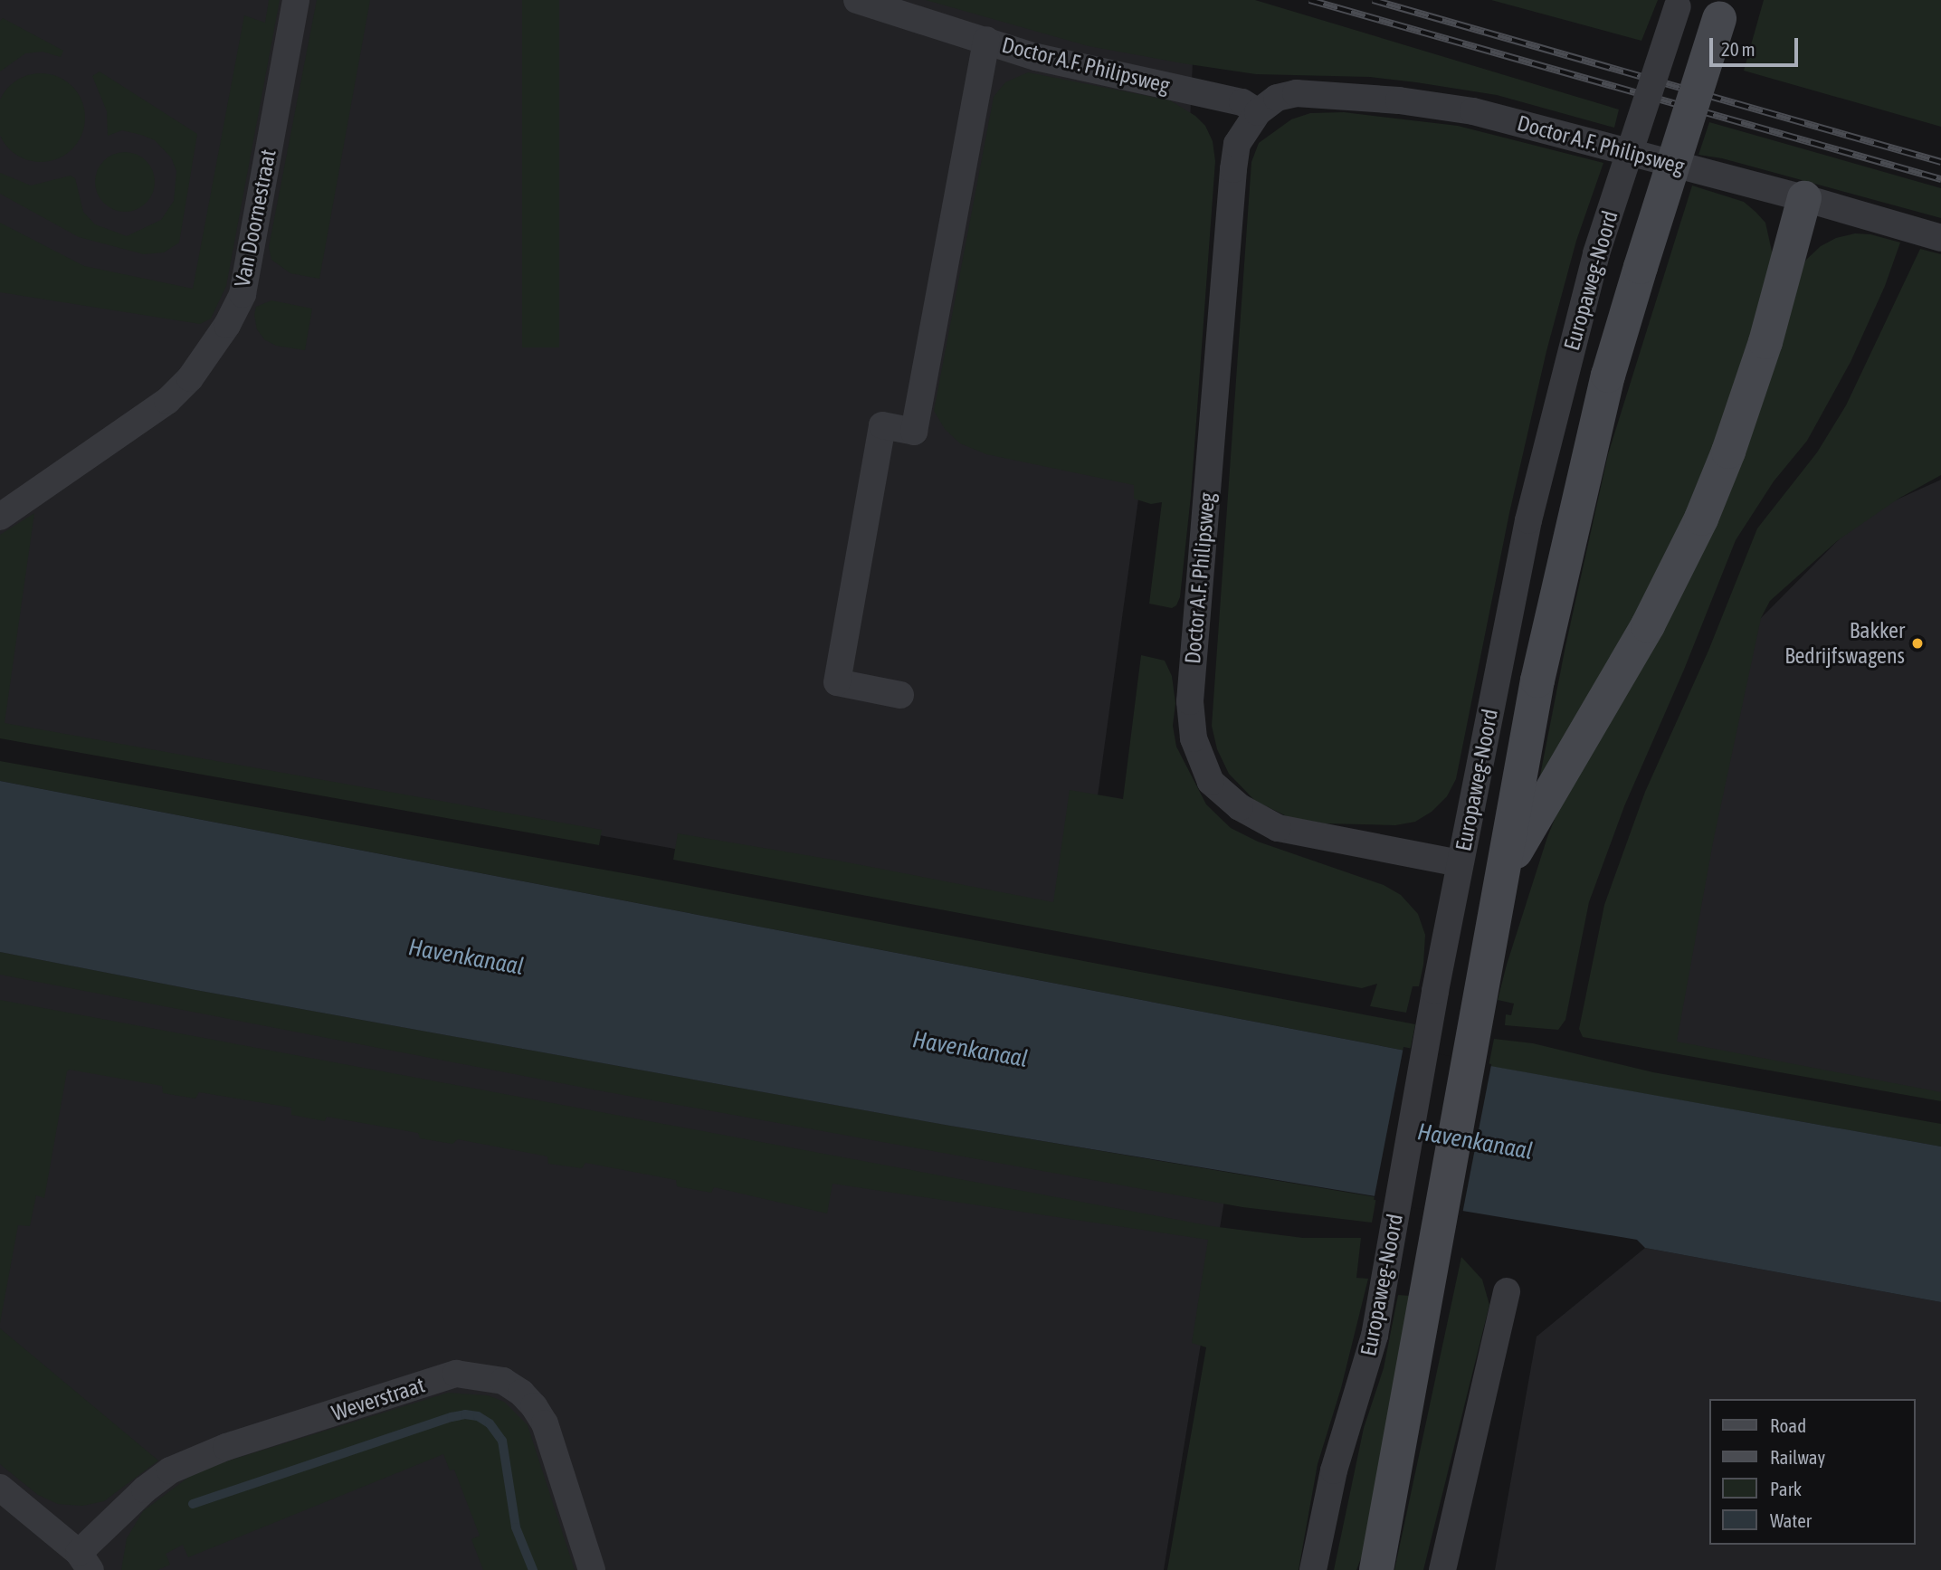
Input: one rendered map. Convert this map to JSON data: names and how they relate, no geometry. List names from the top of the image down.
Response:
{
  "streets": {
    "main road": ["Europaweg-Noord"],
    "street": ["Doctor A.F. Philipsweg", "Van Doornestraat", "Weverstraat"]
  },
  "crossings": [
    ["Doctor A.F. Philipsweg", "Europaweg-Noord"]
  ],
  "water": ["Havenkanaal"],
  "places": ["Bakker Bedrijfswagens"],
  "legend": [
    "Road",
    "Railway",
    "Park",
    "Water"
  ],
  "scale_bar": "20 m"
}
